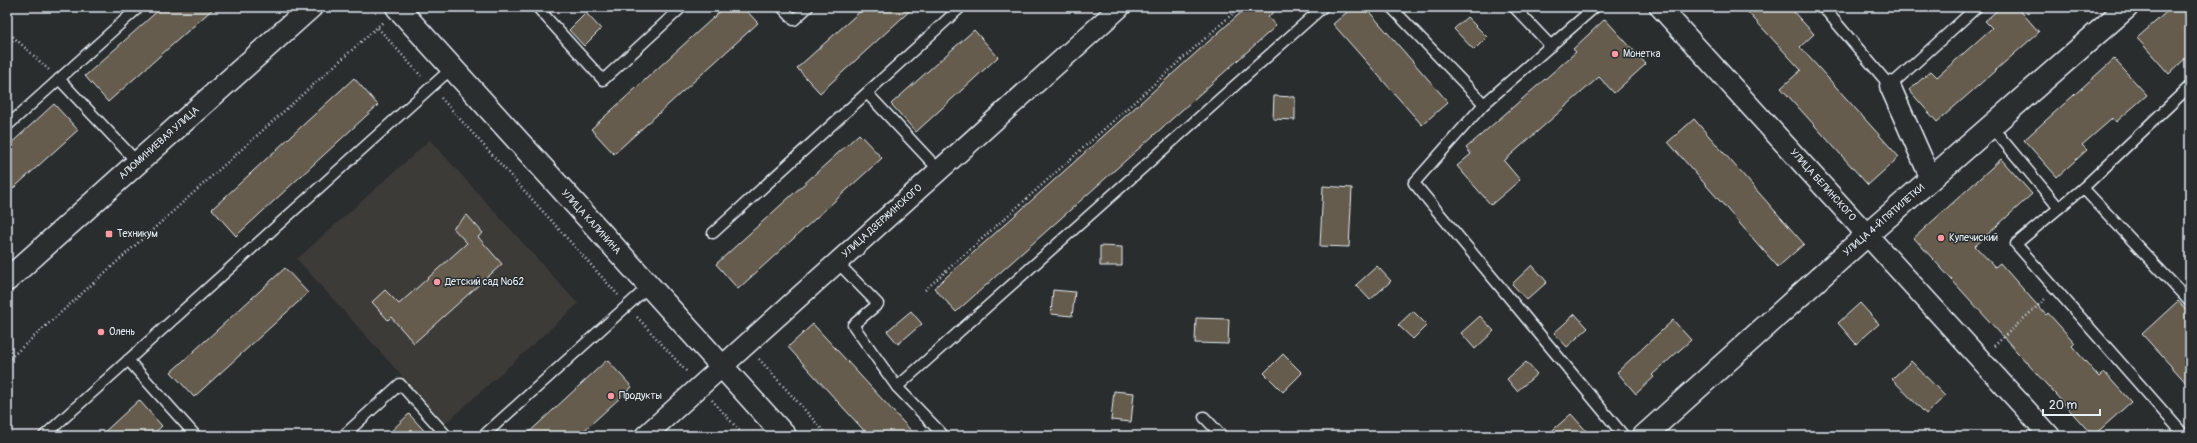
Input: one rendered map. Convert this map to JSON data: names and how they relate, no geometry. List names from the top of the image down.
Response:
{
  "streets": {
    "main road": ["АЛЮМИНИЕВАЯ УЛИЦА", "УЛИЦА 4-Й ПЯТИЛЕТКИ", "УЛИЦА КАЛИНИНА"],
    "street": ["УЛИЦА БЕЛИНСКОГО", "УЛИЦА ДЗЕРЖИНСКОГО"]
  },
  "crossings": [
    ["УЛИЦА БЕЛИНСКОГО", "УЛИЦА 4-Й ПЯТИЛЕТКИ"],
    ["УЛИЦА ДЗЕРЖИНСКОГО", "УЛИЦА КАЛИНИНА"]
  ],
  "places": {
    "other": [
      "Монетка",
      "Купечиский",
      "Детский сад №62",
      "Олень",
      "Продукты"
    ],
    "transit": ["Техникум"]
  },
  "scale_bar": "20 m"
}
